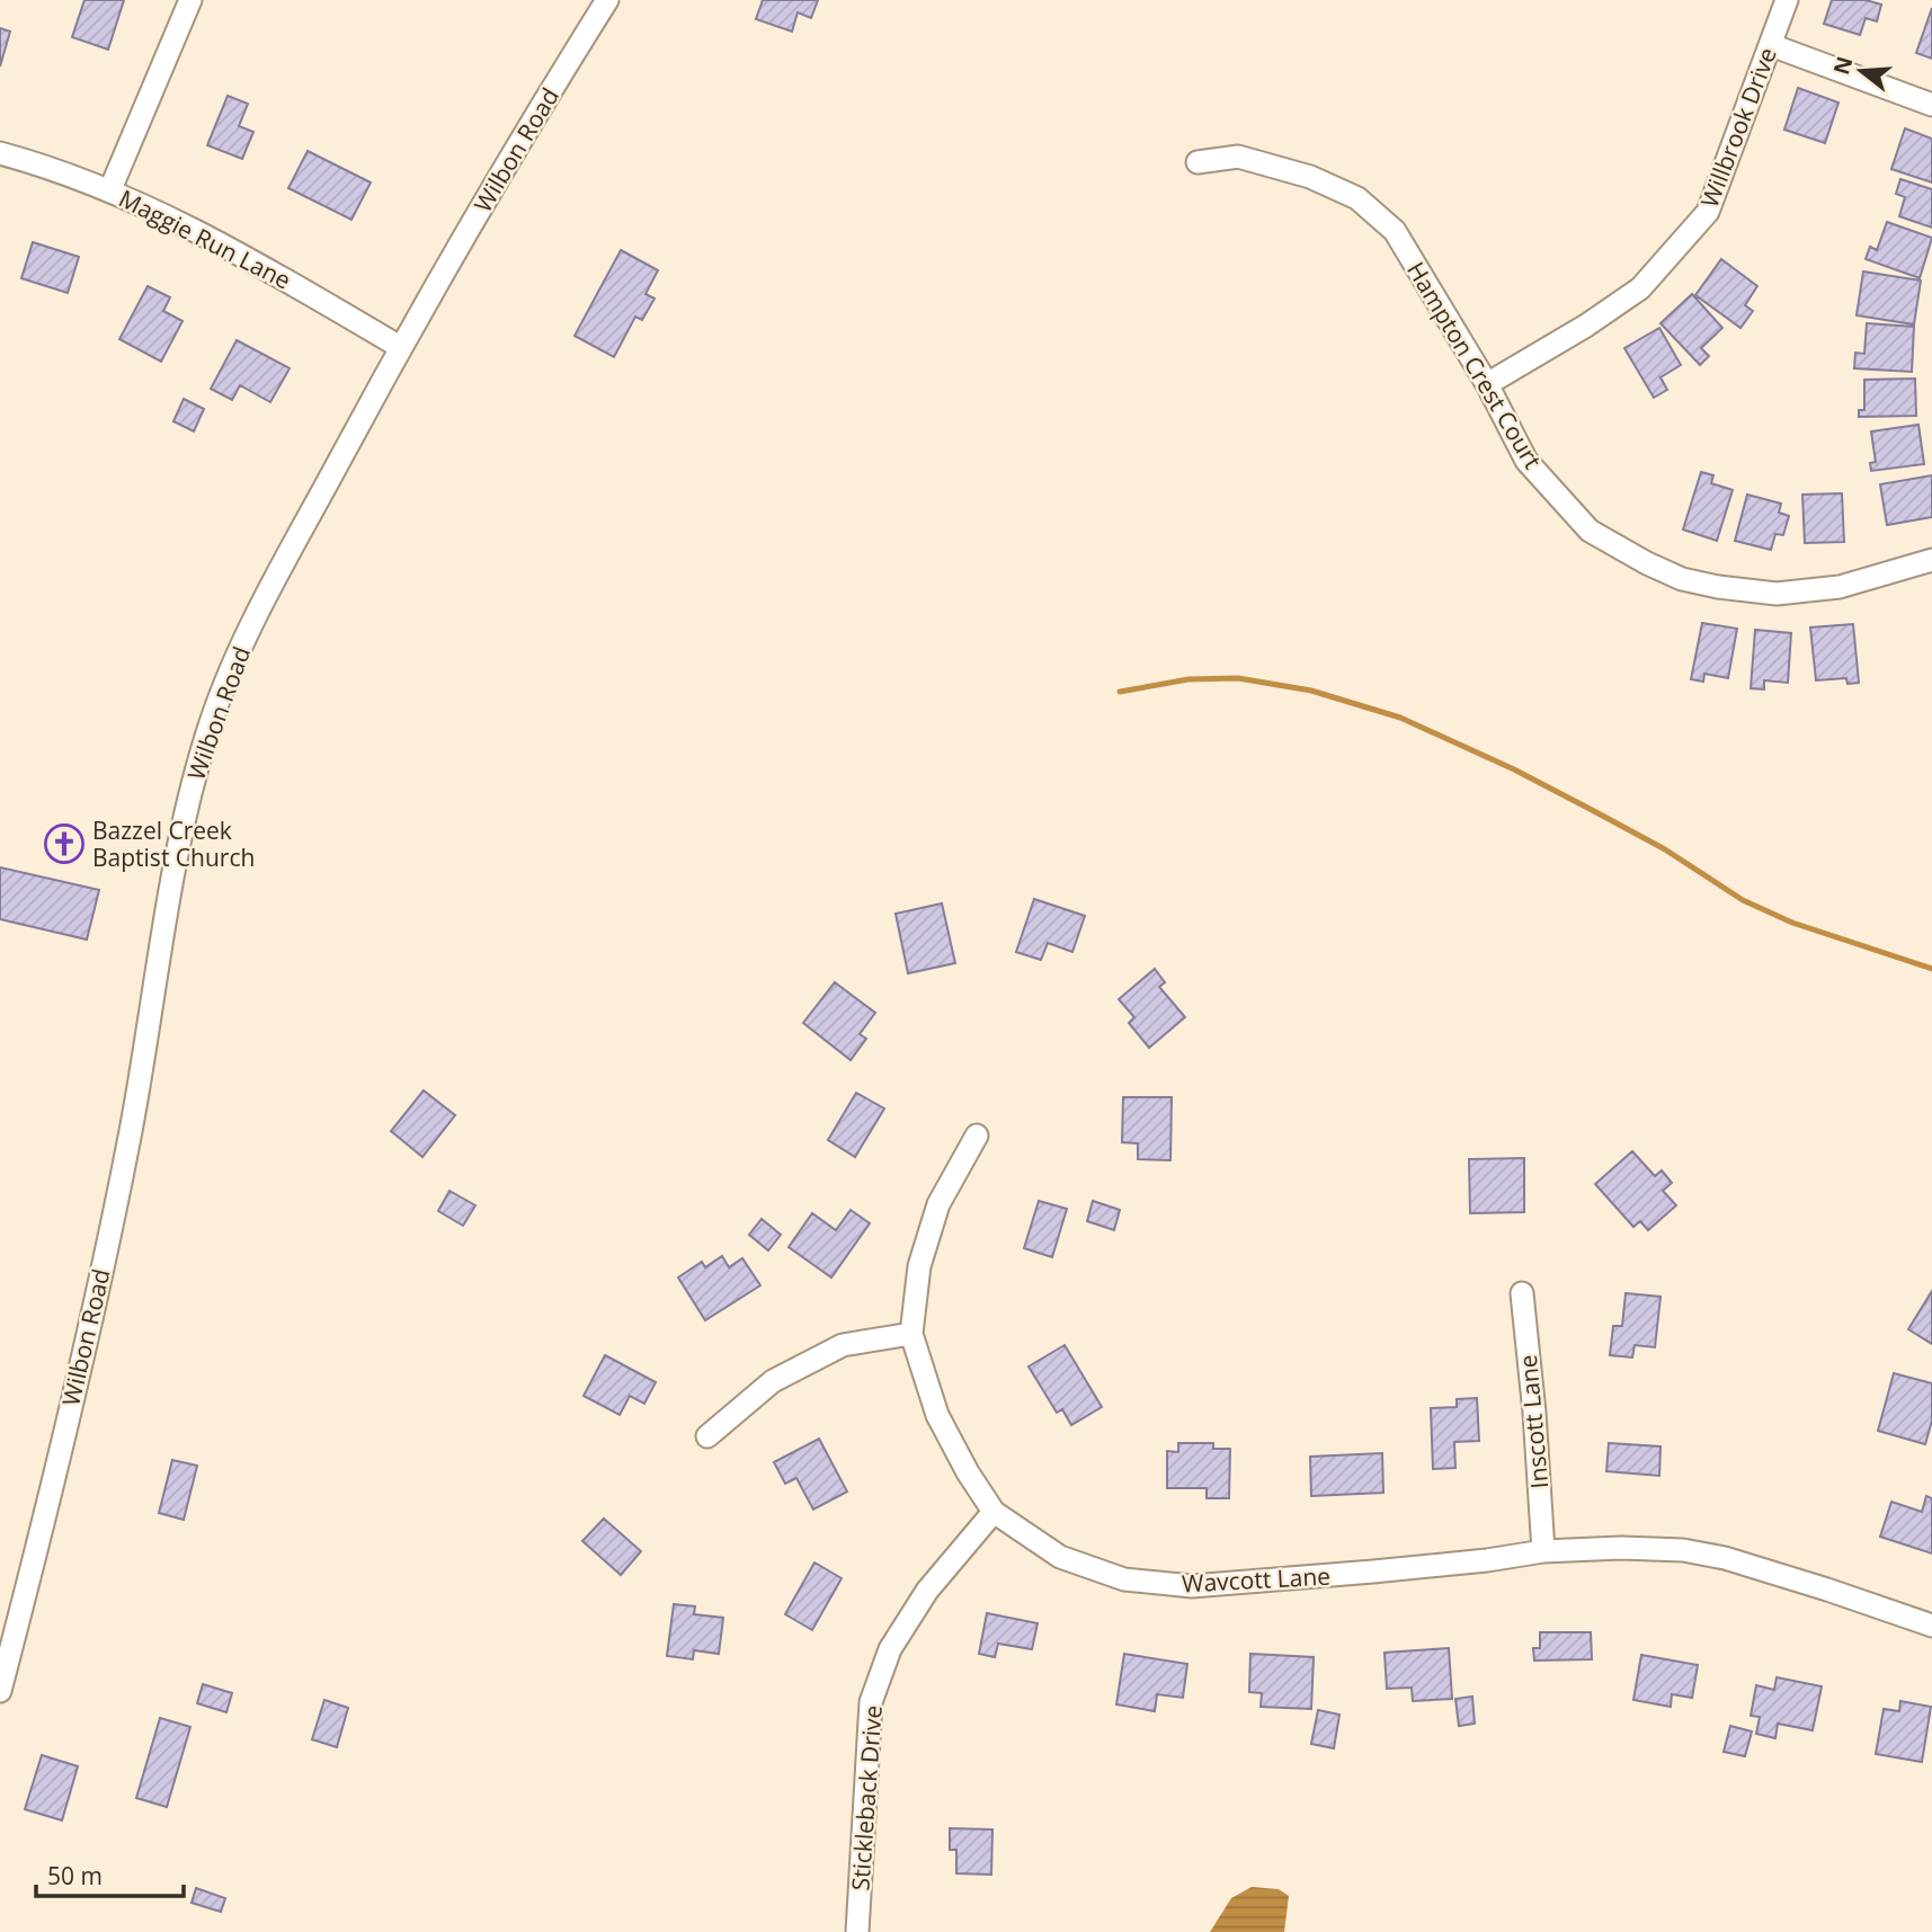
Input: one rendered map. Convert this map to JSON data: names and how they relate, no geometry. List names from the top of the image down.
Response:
{
  "streets": {
    "street": [
      "Willbrook Drive",
      "Wilbon Road",
      "Maggie Run Lane",
      "Hampton Crest Court",
      "Inscott Lane",
      "Wavcott Lane",
      "Stickleback Drive"
    ]
  },
  "crossings": [
    ["Willbrook Drive", "Hampton Crest Court"],
    ["Wilbon Road", "Maggie Run Lane"],
    ["Inscott Lane", "Wavcott Lane"],
    ["Wavcott Lane", "Stickleback Drive"]
  ],
  "places": {
    "church": ["Bazzel Creek Baptist Church"]
  },
  "scale_bar": "50 m",
  "north": "left"
}
